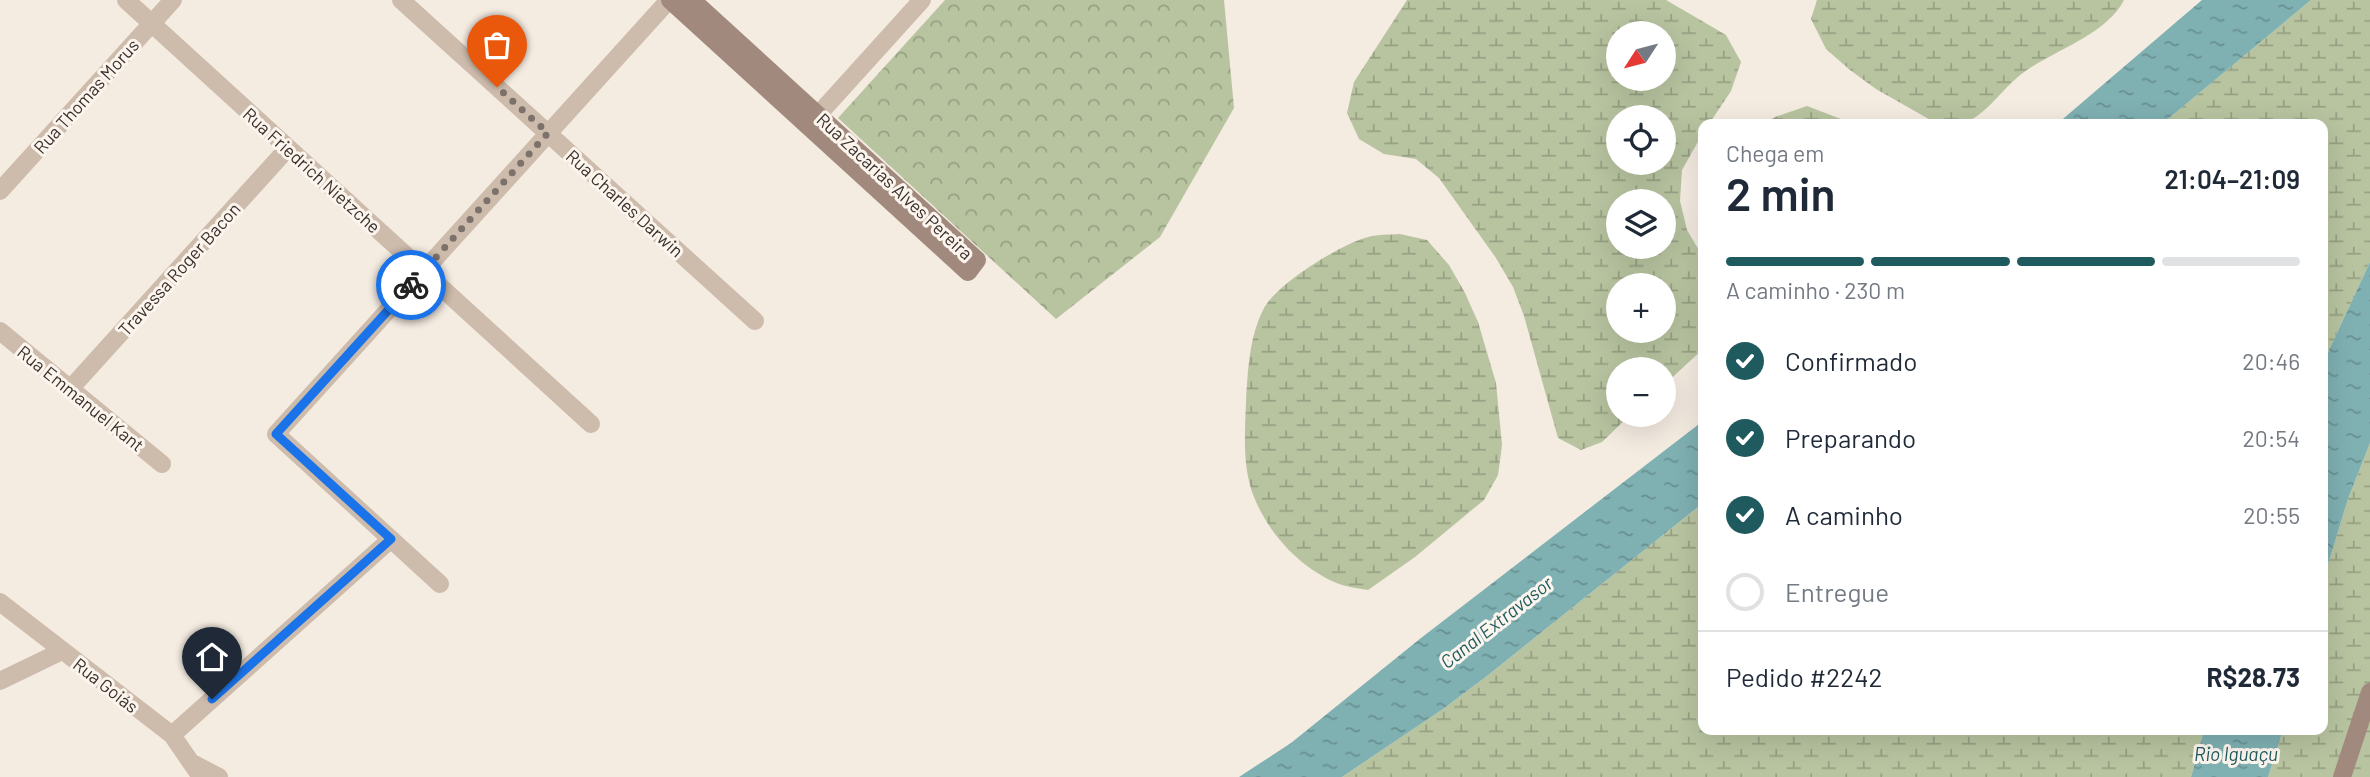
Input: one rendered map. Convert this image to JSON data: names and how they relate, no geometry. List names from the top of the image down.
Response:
{
  "streets": {
    "street": [
      "Rua Thomas Morus",
      "Rua Friedrich Nietzche",
      "Rua Zacarias Alves Pereira",
      "Rua Charles Darwin",
      "Travessa Roger Bacon",
      "Rua Emmanuel Kant",
      "Rua Goiás"
    ]
  },
  "crossings": [
    ["Rua Thomas Morus", "Rua Friedrich Nietzche"],
    ["Rua Friedrich Nietzche", "Travessa Roger Bacon"],
    ["Travessa Roger Bacon", "Rua Emmanuel Kant"]
  ],
  "water": ["Canal Extravasor", "Rio Iguaçu"],
  "north": "bottom left",
  "page": {
    "map_buttons": ["+", "−"],
    "heading": ["2 min", "Chega em", "21:04–21:09"],
    "panel": ["Pedido #2242", "R$28.73"],
    "bar": "A caminho · 230 m",
    "list": [
      ["Confirmado", "20:46"],
      ["Preparando", "20:54"],
      ["A caminho", "20:55"],
      "Entregue"
    ]
  }
}
